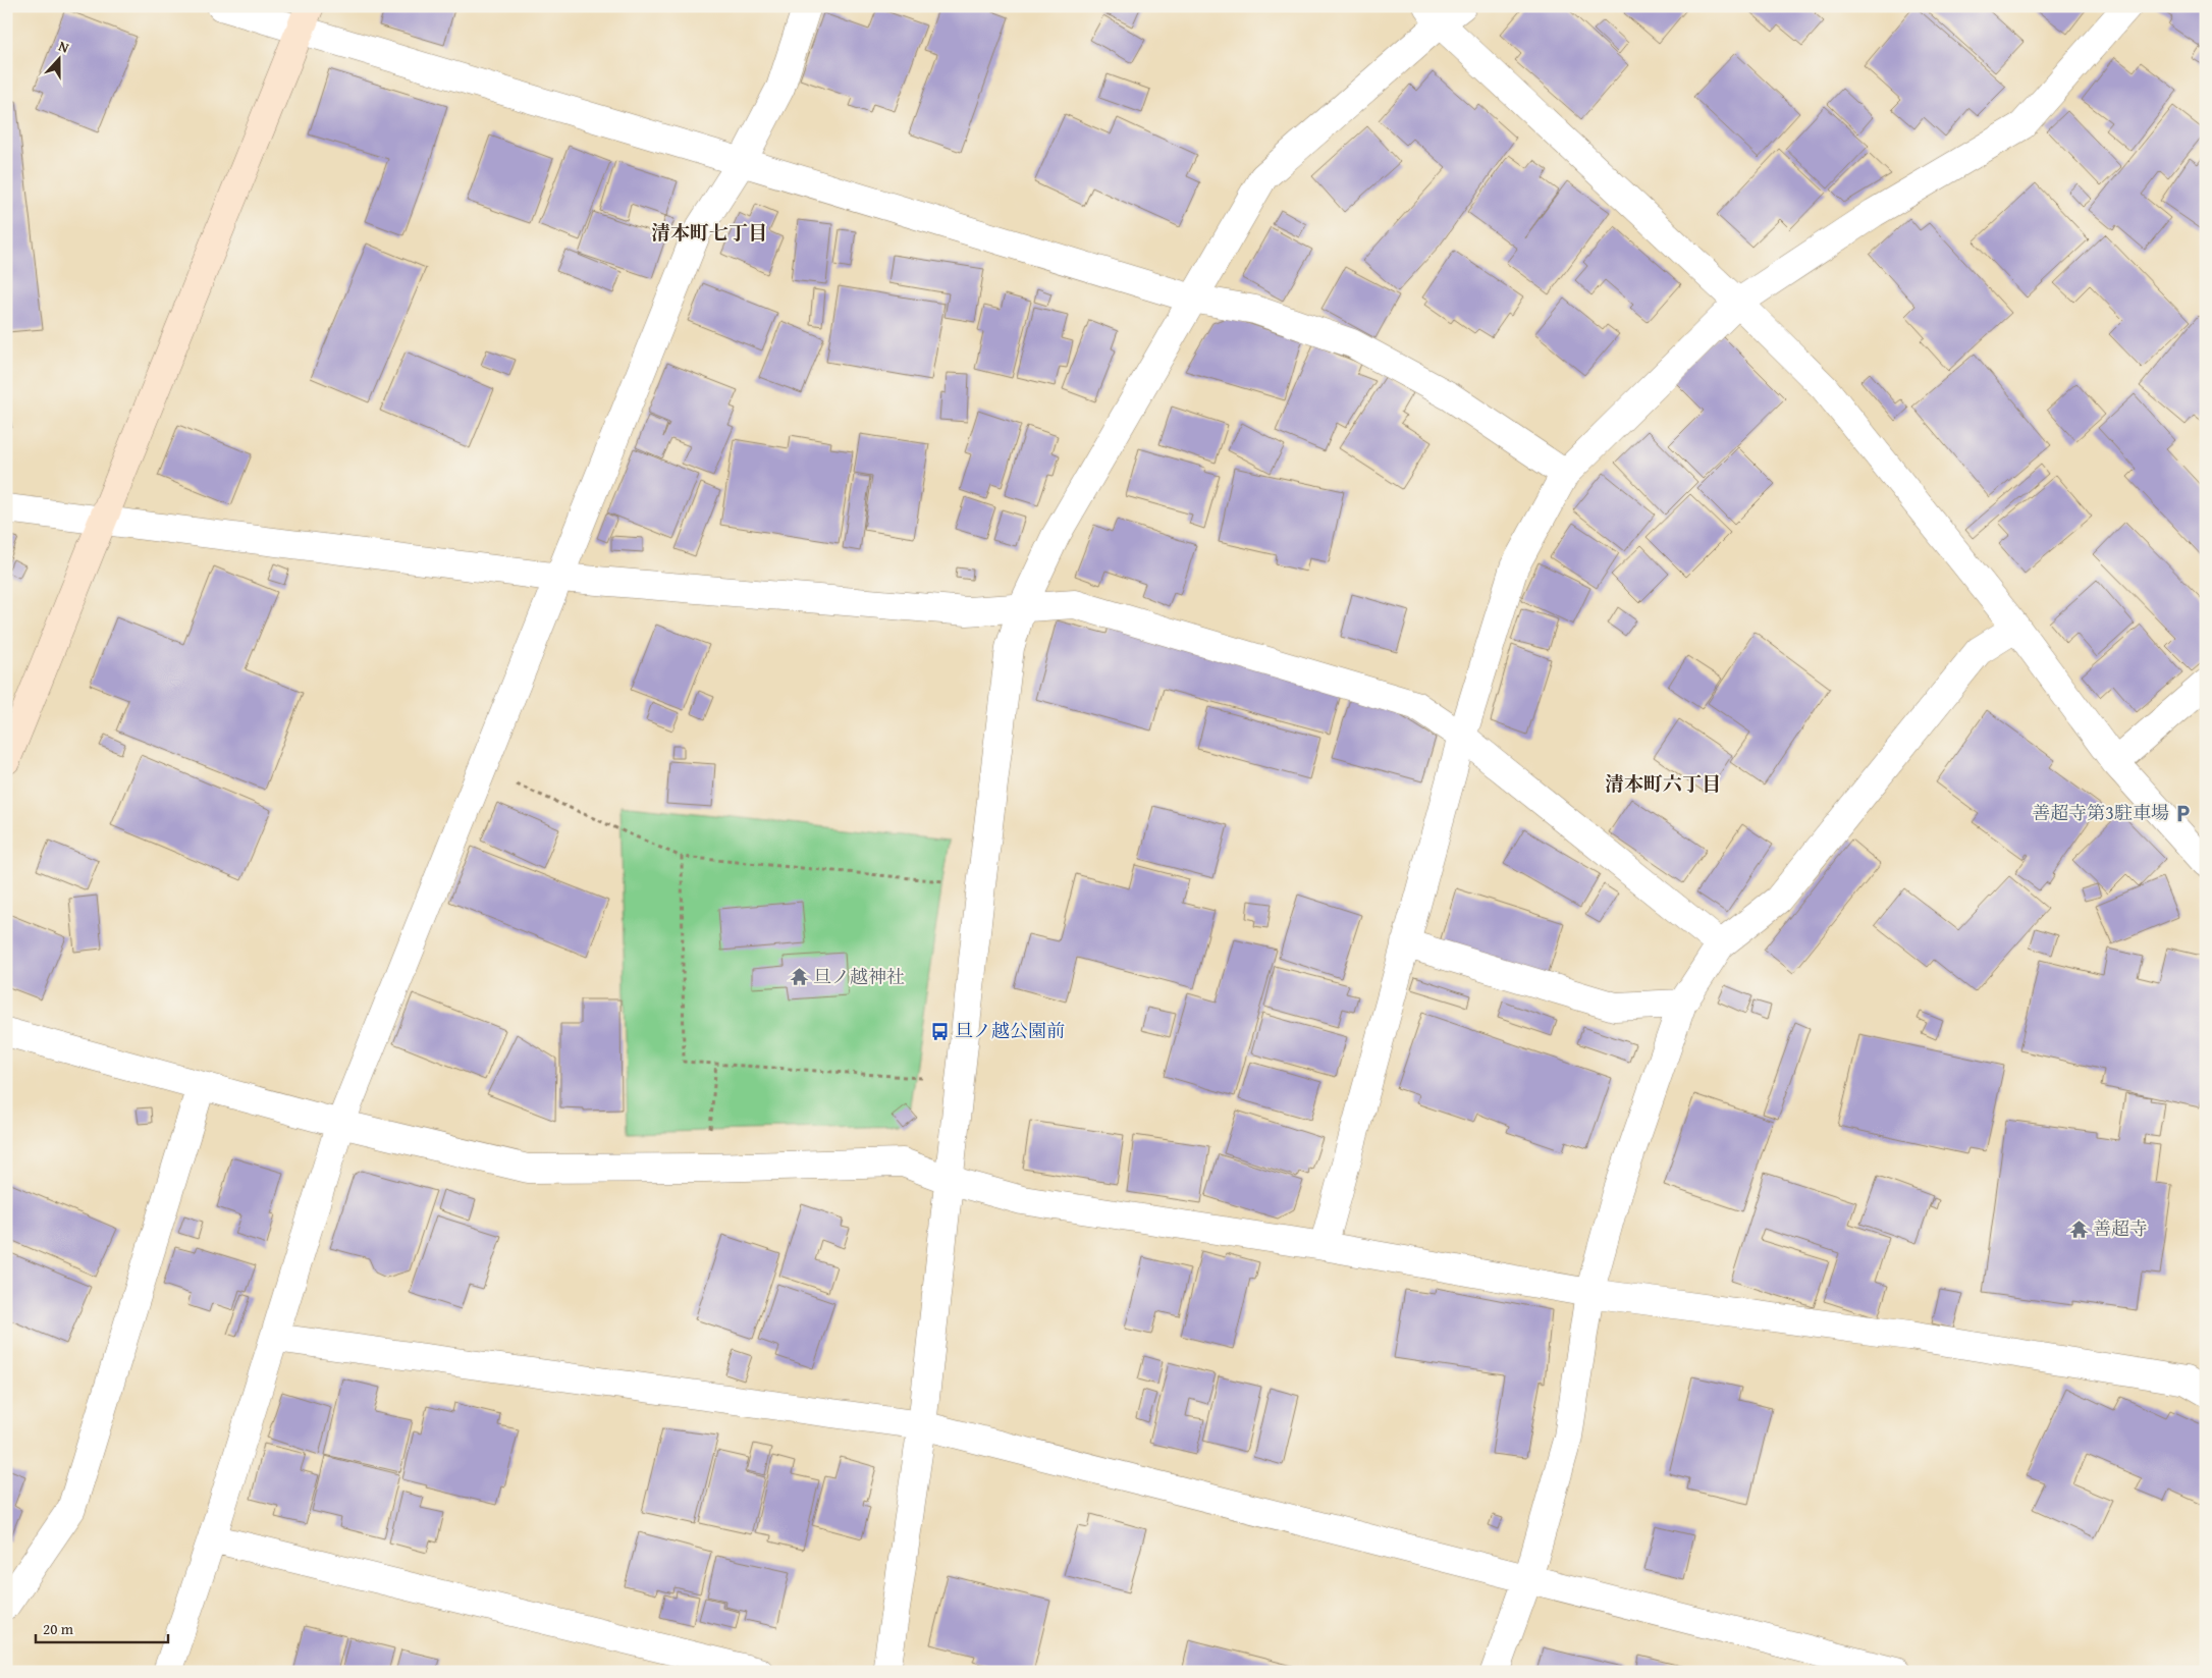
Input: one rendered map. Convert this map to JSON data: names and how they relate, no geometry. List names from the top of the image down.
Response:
{
  "districts": ["清本町七丁目", "清本町六丁目"],
  "places": {
    "parking": ["善超寺第3駐車場"],
    "temple": ["旦ノ越神社", "善超寺"],
    "bus stop": ["旦ノ越公園前"]
  },
  "scale_bar": "20 m",
  "north": "top"
}
